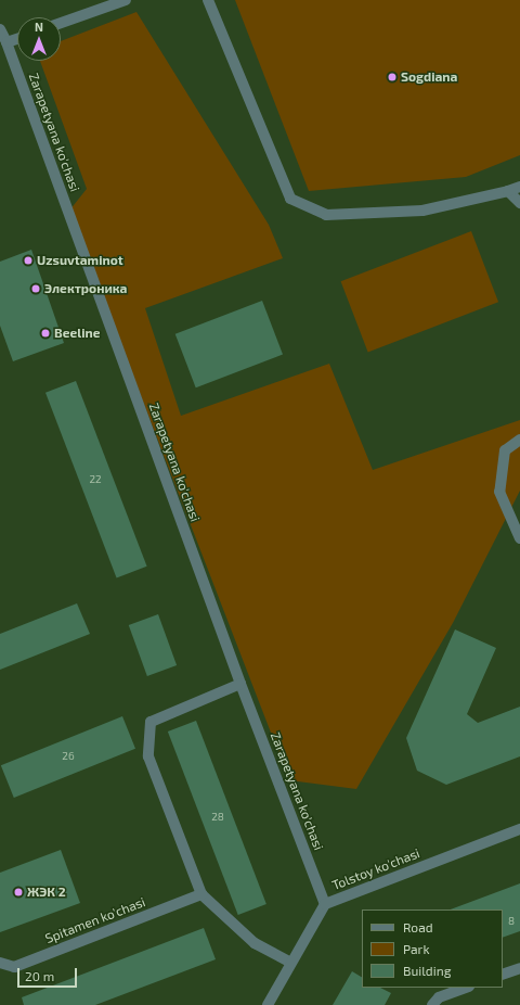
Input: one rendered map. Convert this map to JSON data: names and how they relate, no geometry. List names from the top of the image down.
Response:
{
  "streets": {
    "street": ["Zarapetyana ko'chasi", "Tolstoy ko'chasi", "Spitamen ko'chasi"]
  },
  "crossings": [
    ["Zarapetyana ko'chasi", "Tolstoy ko'chasi"]
  ],
  "places": [
    "Sogdiana",
    "Uzsuvtaminot",
    "Электроника",
    "Beeline",
    "ЖЭК 2"
  ],
  "house_numbers": [
    "22",
    "26",
    "28",
    "8"
  ],
  "legend": ["Road", "Park", "Building"],
  "scale_bar": "20 m",
  "north": "top"
}
